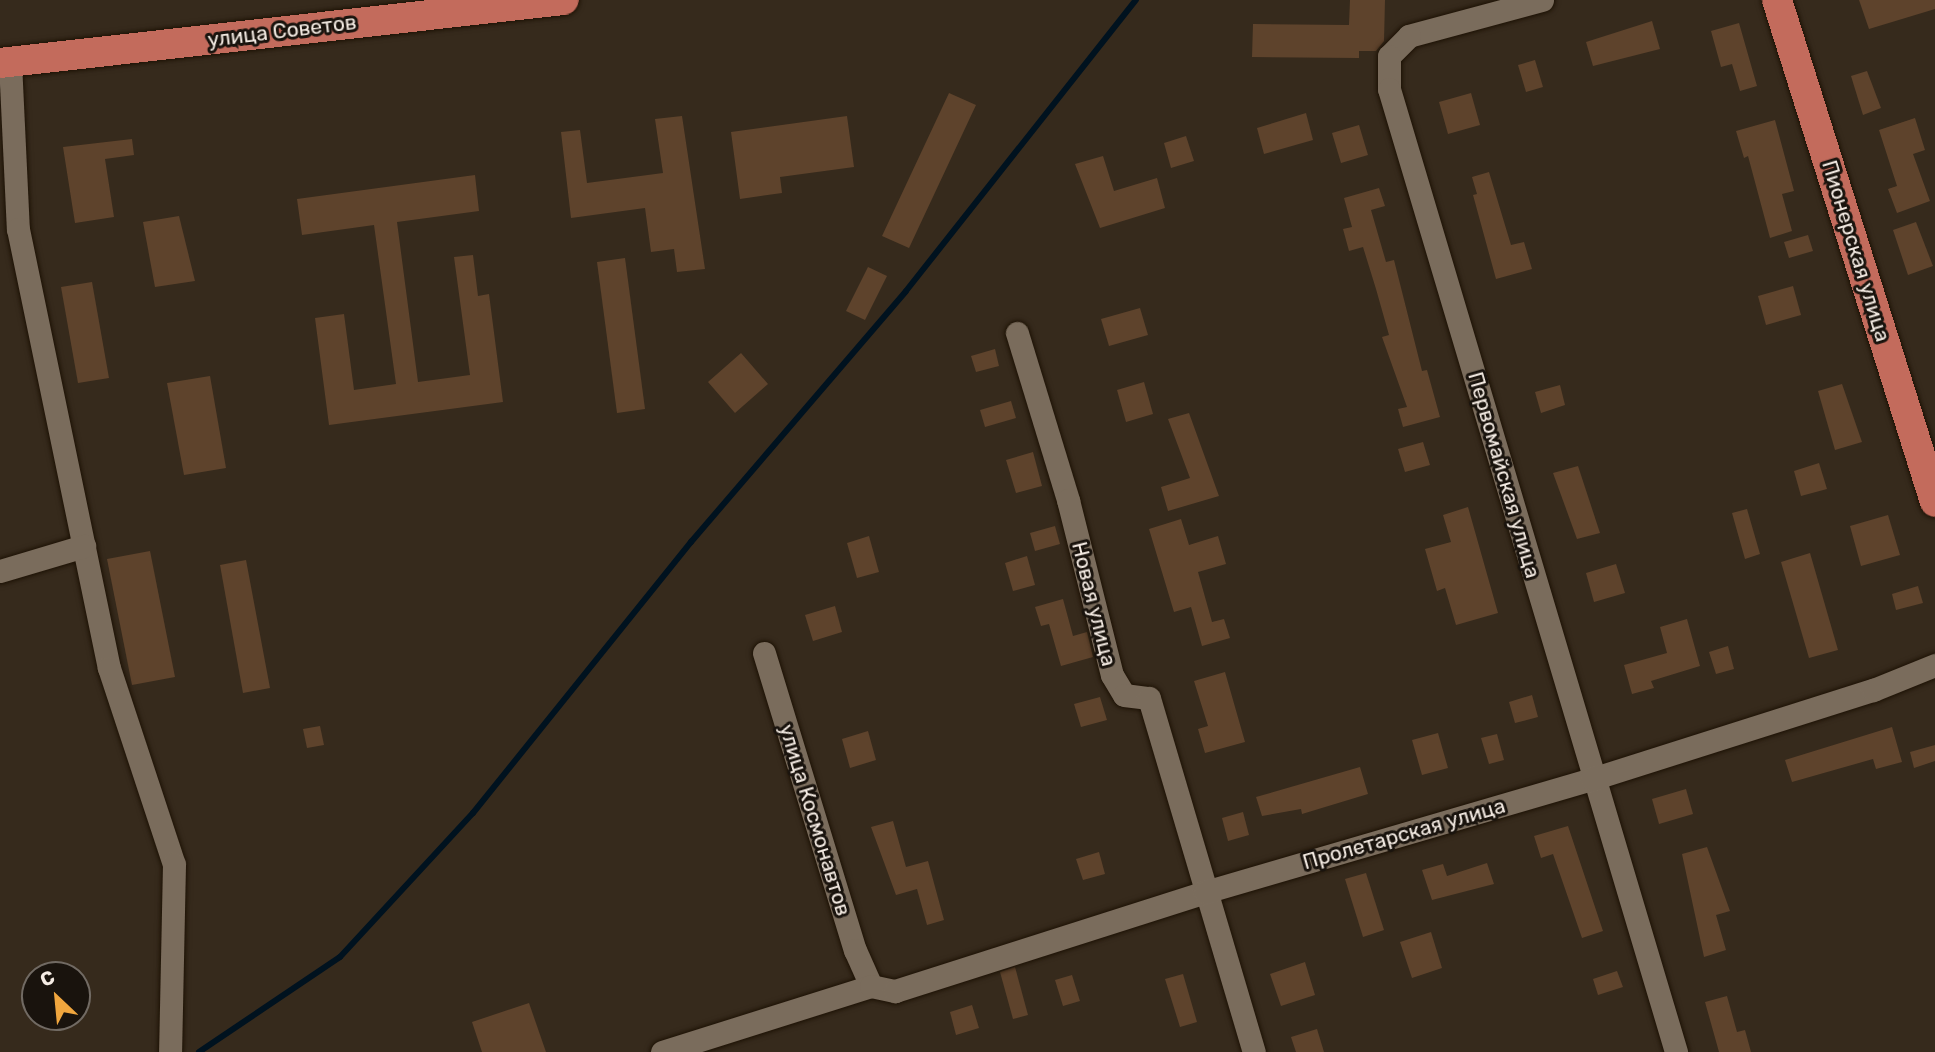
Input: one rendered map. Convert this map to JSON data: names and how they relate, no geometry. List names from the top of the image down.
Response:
{
  "streets": {
    "main road": ["улица Советов", "Пионерская улица"],
    "street": [
      "Первомайская улица",
      "Новая улица",
      "улица Космонавтов",
      "Пролетарская улица"
    ]
  },
  "crossings": [
    ["Первомайская улица", "Пролетарская улица"],
    ["Новая улица", "Пролетарская улица"],
    ["улица Космонавтов", "Пролетарская улица"]
  ],
  "north": "top left"
}
